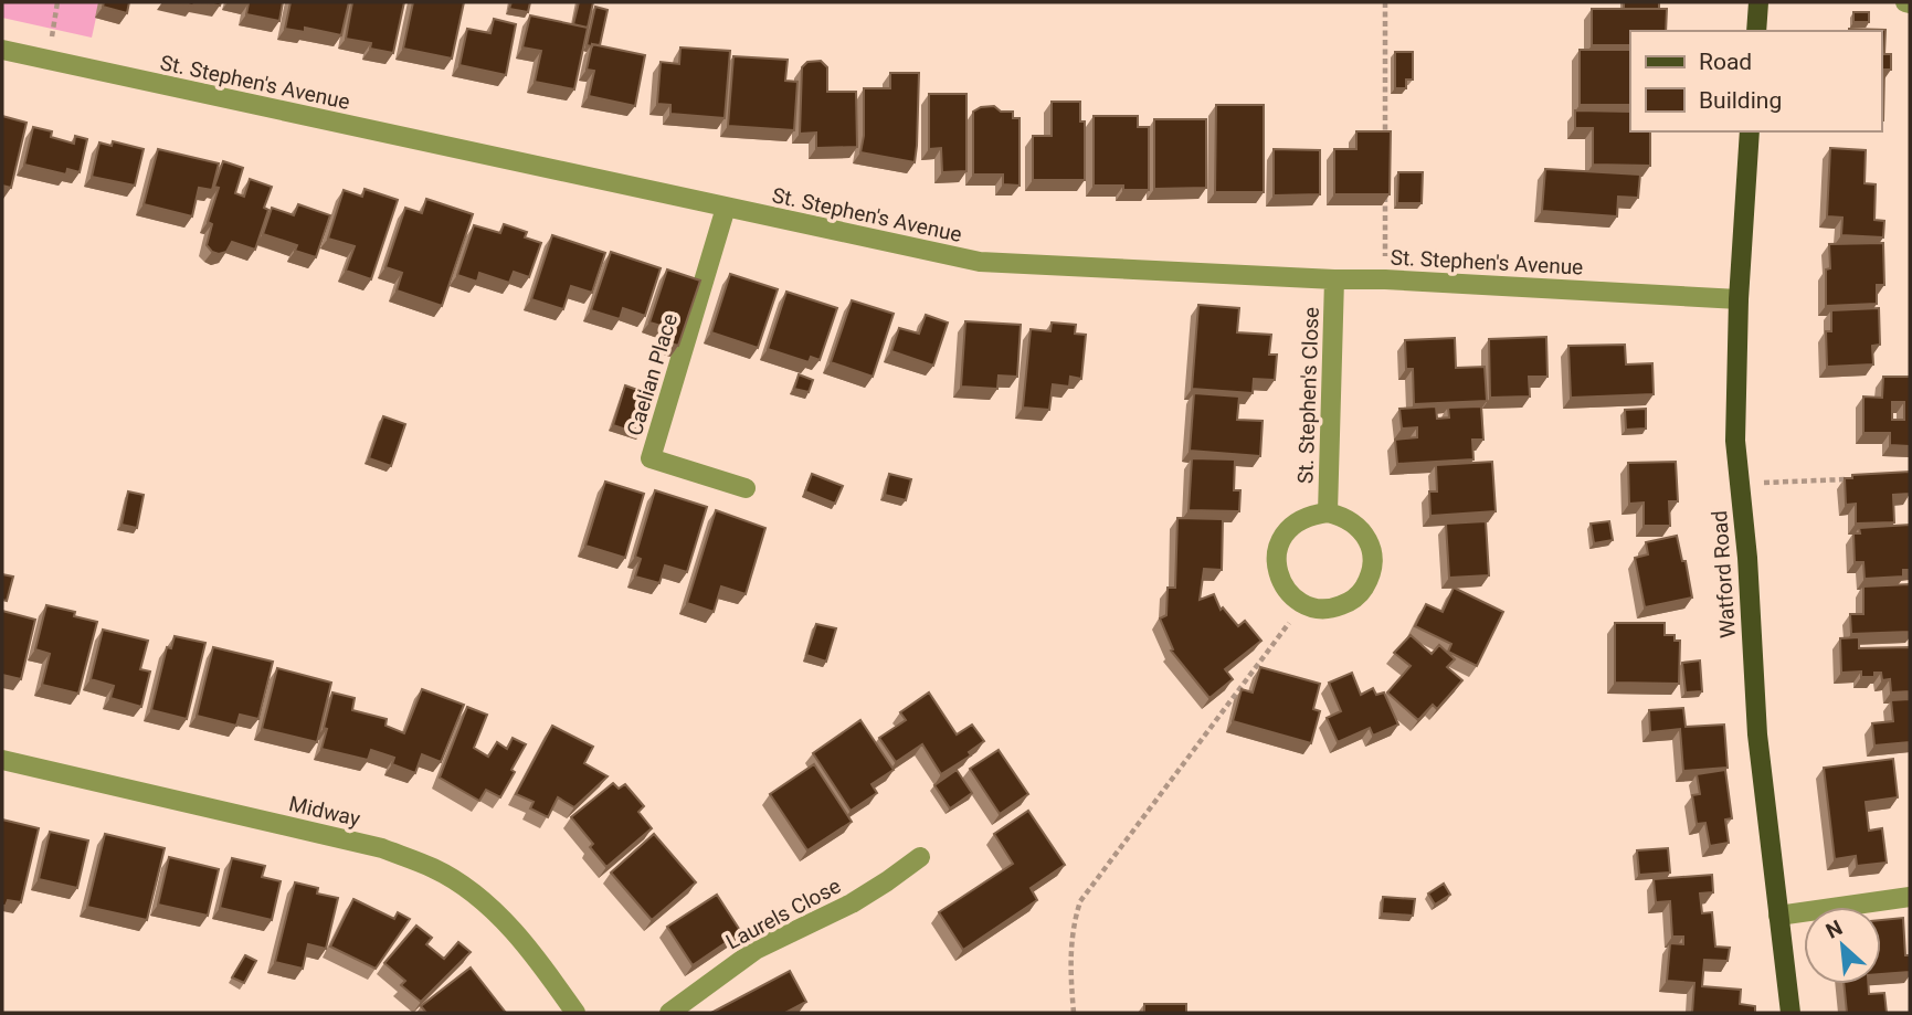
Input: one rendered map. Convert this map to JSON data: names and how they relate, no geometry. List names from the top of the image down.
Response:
{
  "streets": {
    "main road": ["Watford Road"],
    "street": [
      "St. Stephen's Avenue",
      "Caelian Place",
      "St. Stephen's Close",
      "Midway",
      "Laurels Close"
    ]
  },
  "crossings": [
    ["St. Stephen's Avenue", "Caelian Place"],
    ["St. Stephen's Avenue", "St. Stephen's Close"],
    ["St. Stephen's Avenue", "Watford Road"]
  ],
  "legend": ["Road", "Building"],
  "north": "top left"
}
